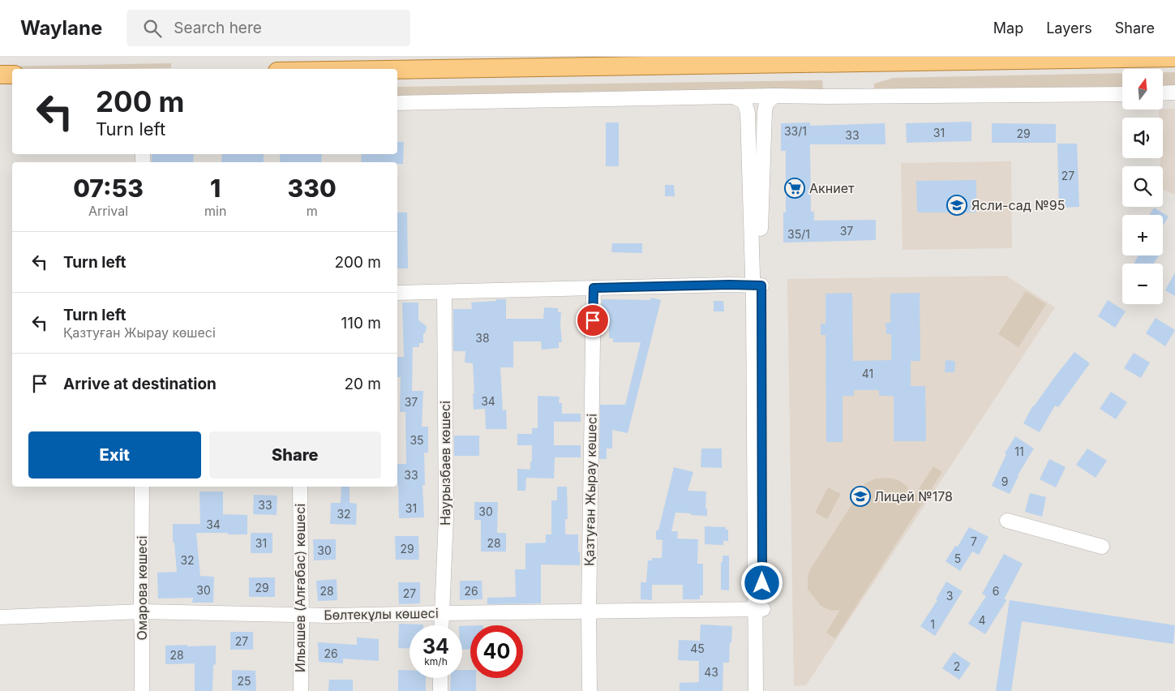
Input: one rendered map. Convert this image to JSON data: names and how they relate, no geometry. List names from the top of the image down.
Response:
{
  "streets": {
    "street": [
      "Наурызбаев көшесі",
      "Қазтуған Жырау көшесі",
      "Омарова көшесі",
      "Ильяшев (Алғабас) көшесі",
      "Бөлтекұлы көшесі"
    ]
  },
  "crossings": [
    ["Наурызбаев көшесі", "Бөлтекұлы көшесі"],
    ["Қазтуған Жырау көшесі", "Бөлтекұлы көшесі"],
    ["Омарова көшесі", "Бөлтекұлы көшесі"],
    ["Ильяшев (Алғабас) көшесі", "Бөлтекұлы көшесі"]
  ],
  "places": {
    "supermarket": ["Акниет"],
    "school or university": ["Ясли-сад №95", "Лицей №178"]
  },
  "house_numbers": [
    "33/1",
    "31",
    "29",
    "33",
    "27",
    "37",
    "35/1",
    "38",
    "41",
    "34",
    "37",
    "35",
    "11",
    "33",
    "9",
    "33",
    "31",
    "30",
    "32",
    "34",
    "7",
    "31",
    "28",
    "29",
    "30",
    "5",
    "32",
    "29",
    "30",
    "28",
    "26",
    "6",
    "27",
    "3",
    "4",
    "1",
    "27",
    "45",
    "26",
    "28",
    "2",
    "43",
    "25"
  ],
  "north": "top",
  "page": {
    "header": "Waylane",
    "search": "Search here",
    "nav": ["Map", "Layers", "Share"],
    "map_buttons": ["+", "−"],
    "turn": ["200 m", "Turn left"],
    "eta": [
      "07:53",
      "Arrival",
      "1",
      "min",
      "330",
      "m"
    ],
    "list": [
      {
        "name": "Turn left",
        "value": "200 m"
      },
      {
        "name": "Turn left",
        "note": "Қазтуған Жырау көшесі",
        "value": "110 m"
      },
      {
        "name": "Arrive at destination",
        "value": "20 m"
      }
    ],
    "buttons": ["Exit", "Share"],
    "speed": "34 km/h",
    "limit": "40"
  }
}
